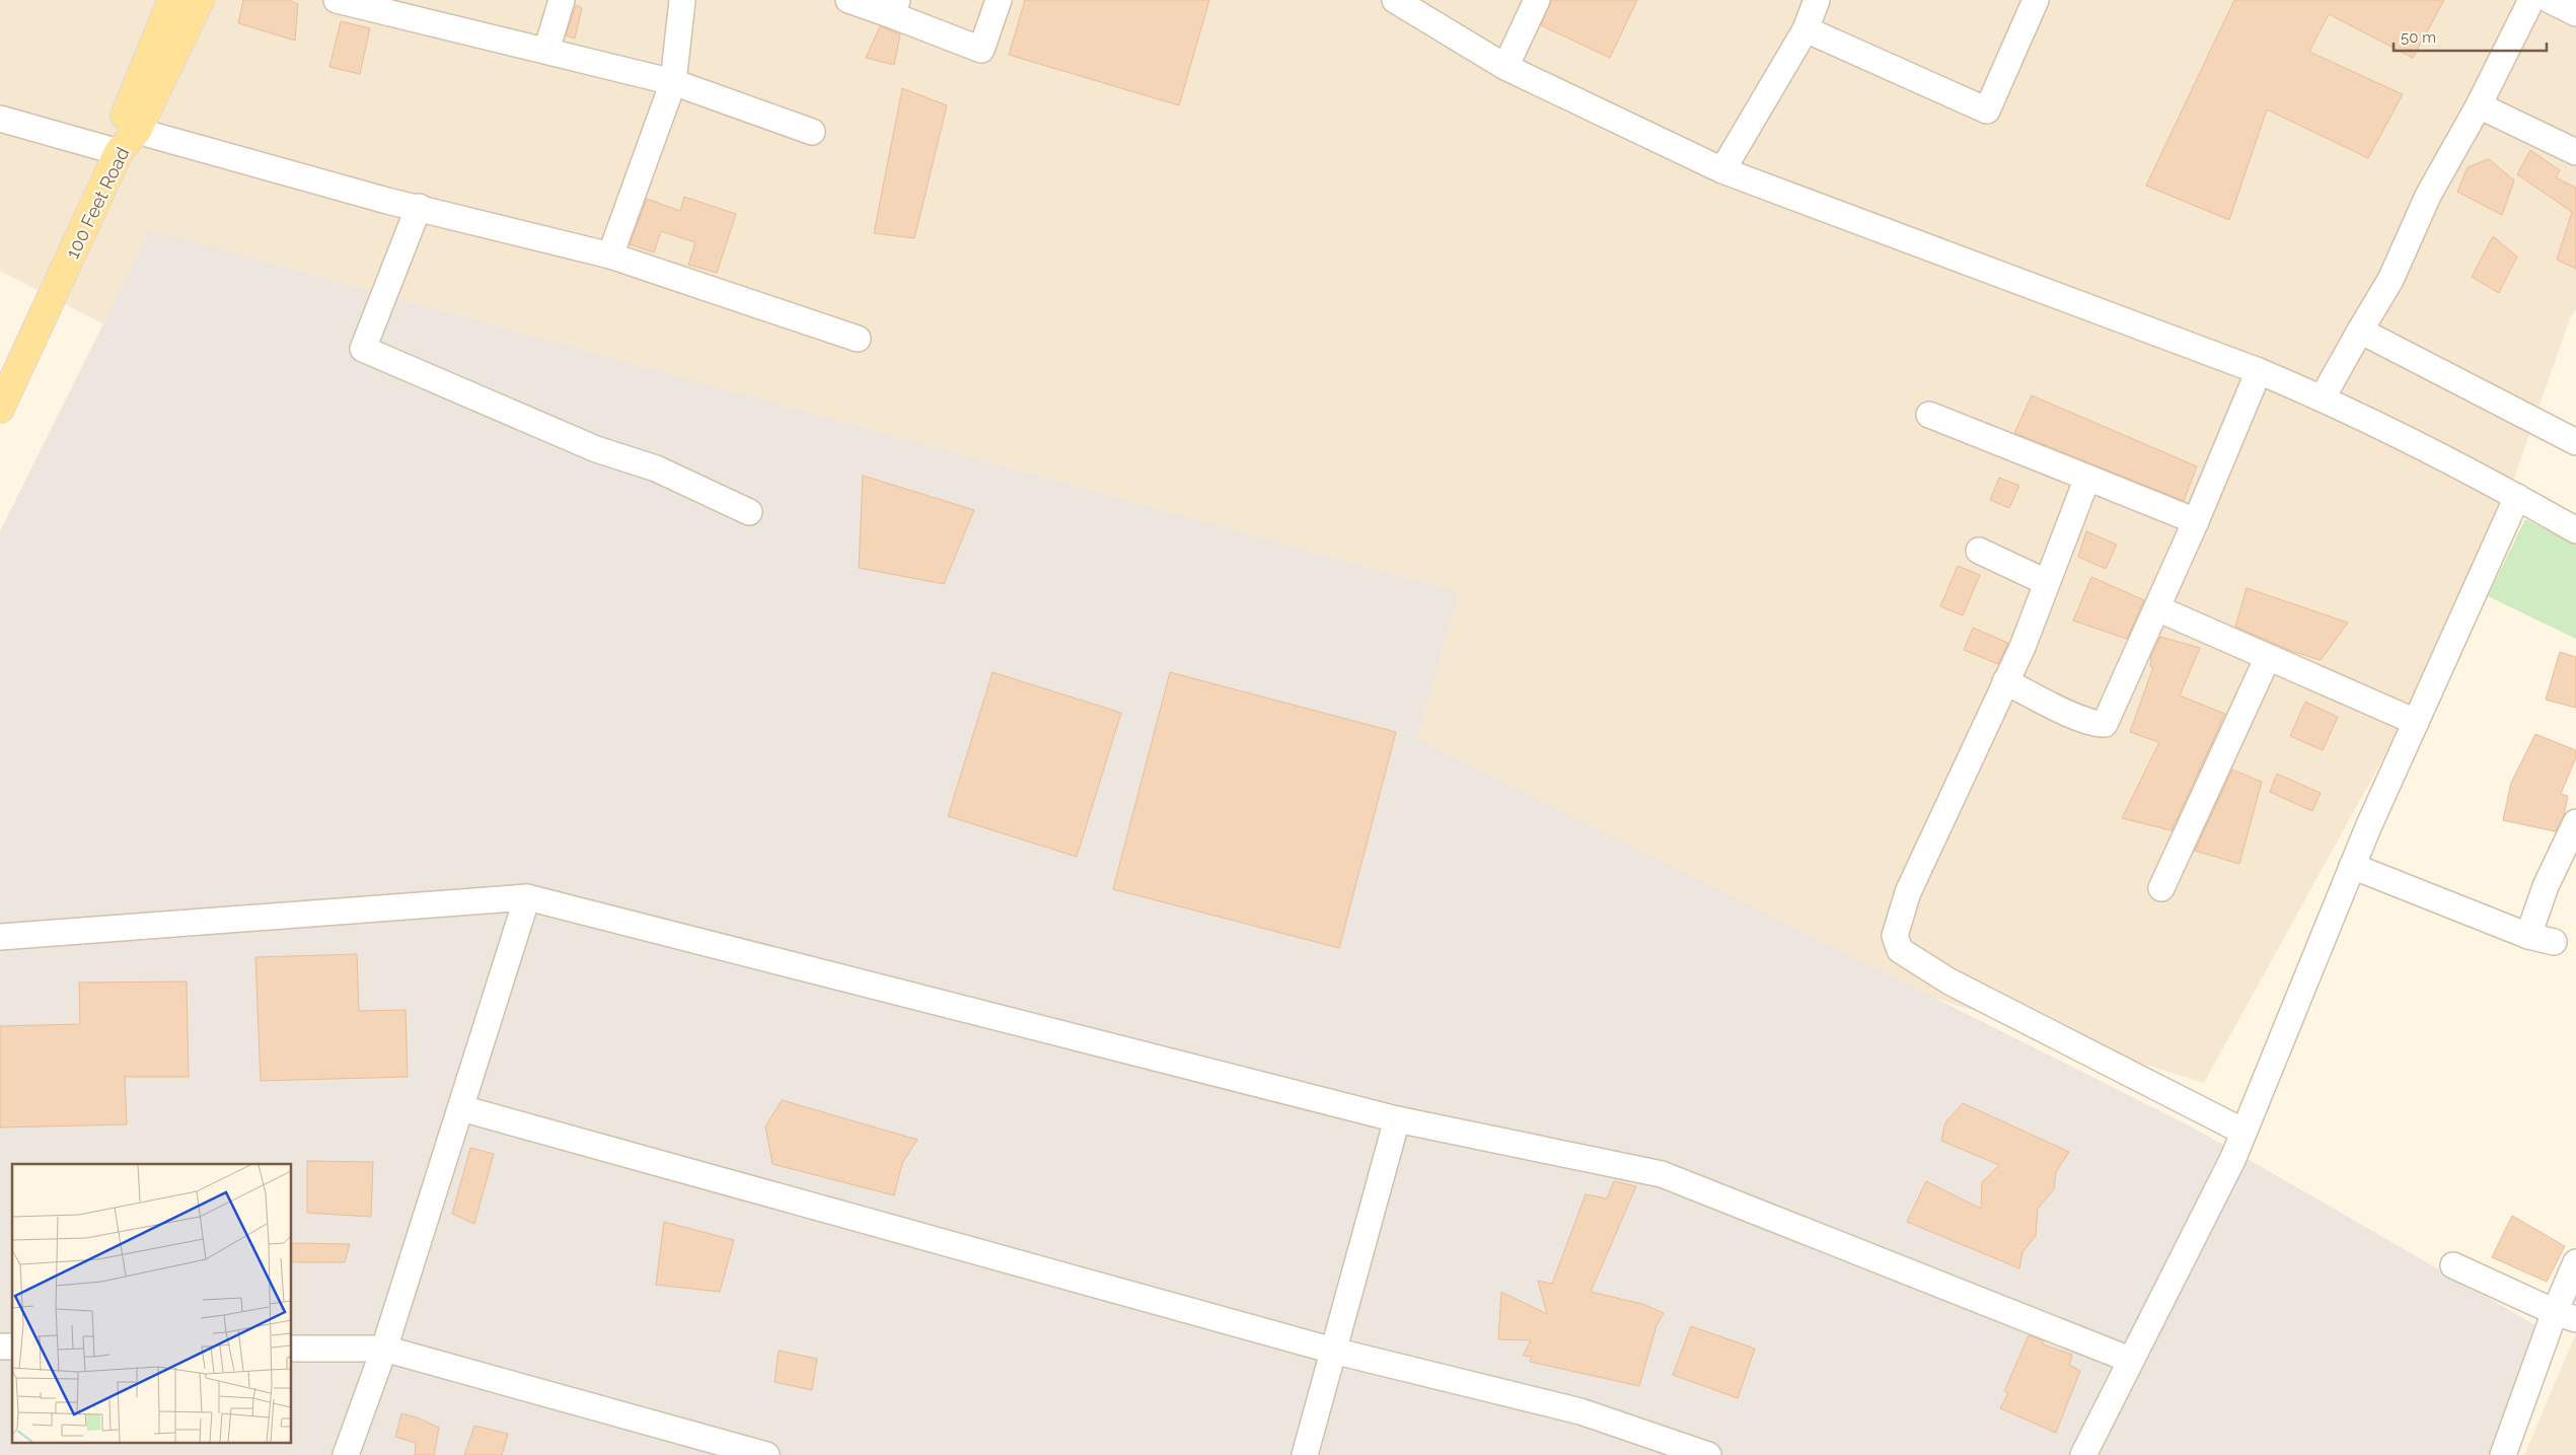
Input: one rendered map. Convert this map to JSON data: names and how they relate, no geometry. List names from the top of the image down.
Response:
{
  "streets": {
    "main road": ["100 Feet Road"]
  },
  "scale_bar": "50 m"
}
